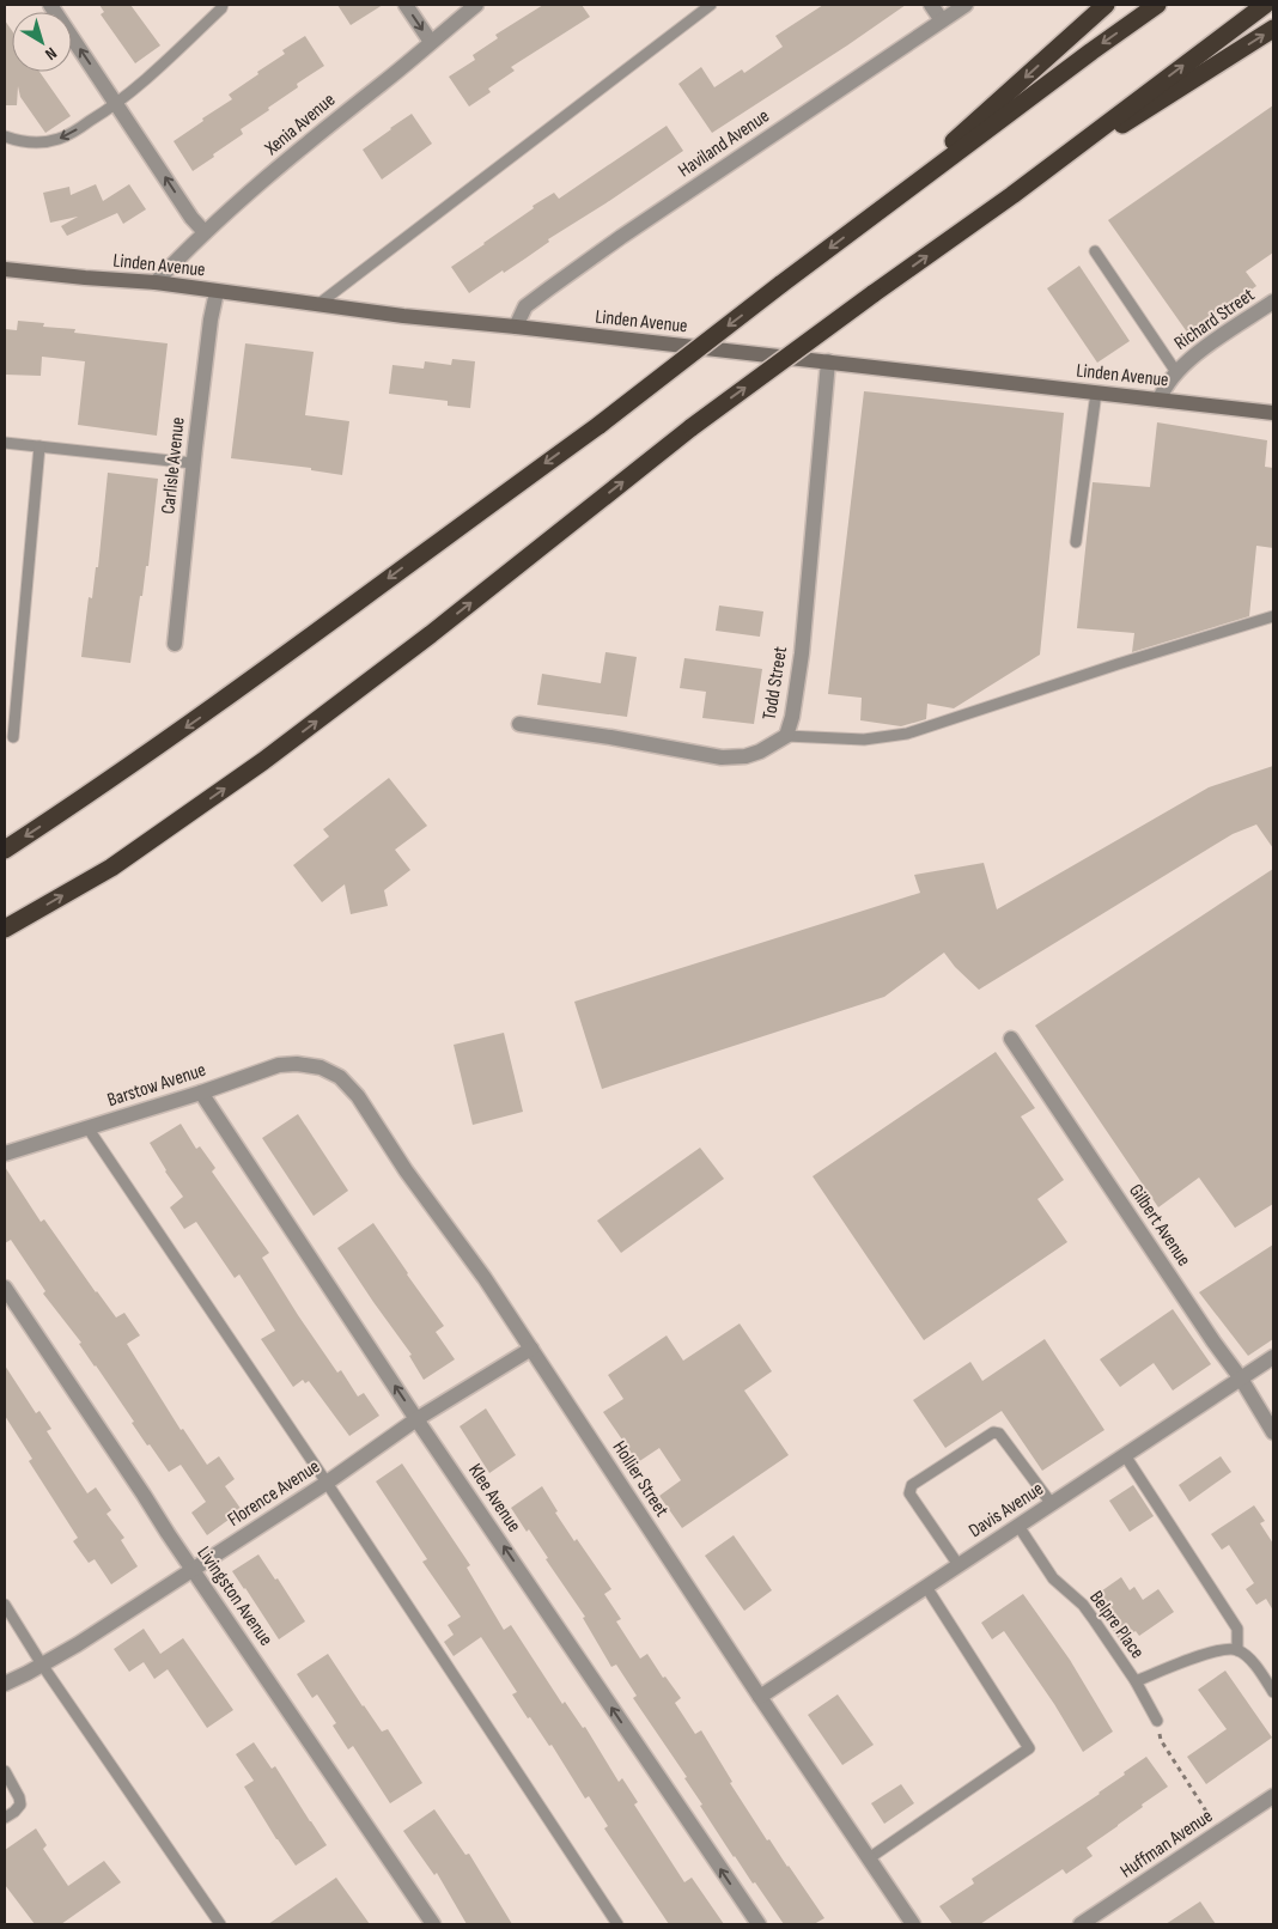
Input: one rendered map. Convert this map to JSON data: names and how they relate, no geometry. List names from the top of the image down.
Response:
{
  "streets": {
    "main road": ["Linden Avenue"],
    "street": [
      "Xenia Avenue",
      "Haviland Avenue",
      "Richard Street",
      "Carlisle Avenue",
      "Todd Street",
      "Barstow Avenue",
      "Gilbert Avenue",
      "Hollier Street",
      "Florence Avenue",
      "Klee Avenue",
      "Davis Avenue",
      "Livingston Avenue",
      "Huffman Avenue"
    ],
    "lane": ["Belpre Place"]
  },
  "crossings": [
    ["Xenia Avenue", "Linden Avenue"],
    ["Haviland Avenue", "Linden Avenue"],
    ["Linden Avenue", "Richard Street"],
    ["Linden Avenue", "Carlisle Avenue"],
    ["Linden Avenue", "Todd Street"],
    ["Barstow Avenue", "Hollier Street"],
    ["Barstow Avenue", "Klee Avenue"],
    ["Gilbert Avenue", "Davis Avenue"],
    ["Hollier Street", "Florence Avenue"],
    ["Hollier Street", "Davis Avenue"],
    ["Florence Avenue", "Klee Avenue"],
    ["Florence Avenue", "Livingston Avenue"],
    ["Davis Avenue", "Belpre Place"]
  ],
  "one_way": ["Klee Avenue"],
  "north": "bottom right"
}
